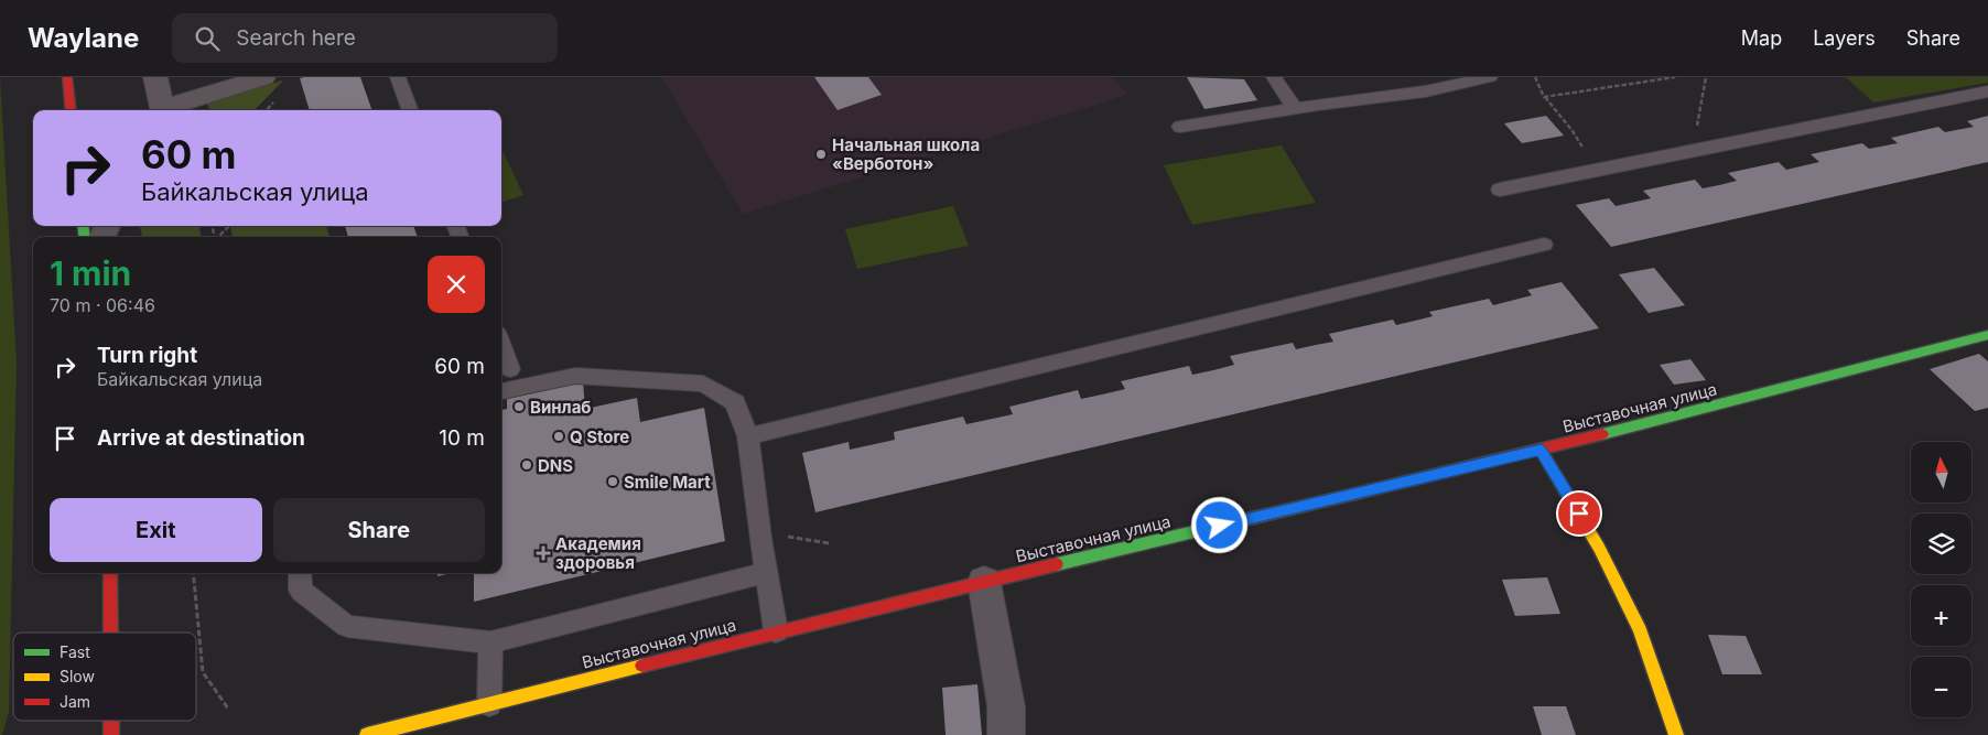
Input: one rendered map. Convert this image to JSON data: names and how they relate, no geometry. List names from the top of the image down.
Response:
{
  "streets": {
    "street": ["Выставочная улица"]
  },
  "places": {
    "other": [
      "Начальная школа «Верботон»",
      "Винлаб",
      "Q Store",
      "DNS",
      "Smile Mart"
    ],
    "health": ["Академия здоровья"]
  },
  "legend": ["Fast", "Slow", "Jam"],
  "north": "top",
  "page": {
    "header": "Waylane",
    "search": "Search here",
    "nav": ["Map", "Layers", "Share"],
    "turn": ["60 m", "Байкальская улица"],
    "heading": ["1 min", "70 m · 06:46"],
    "list": [
      {
        "name": "Turn right",
        "note": "Байкальская улица",
        "value": "60 m"
      },
      {
        "name": "Arrive at destination",
        "value": "10 m"
      }
    ],
    "map_buttons": ["+", "−"],
    "buttons": ["Exit", "Share"]
  }
}
